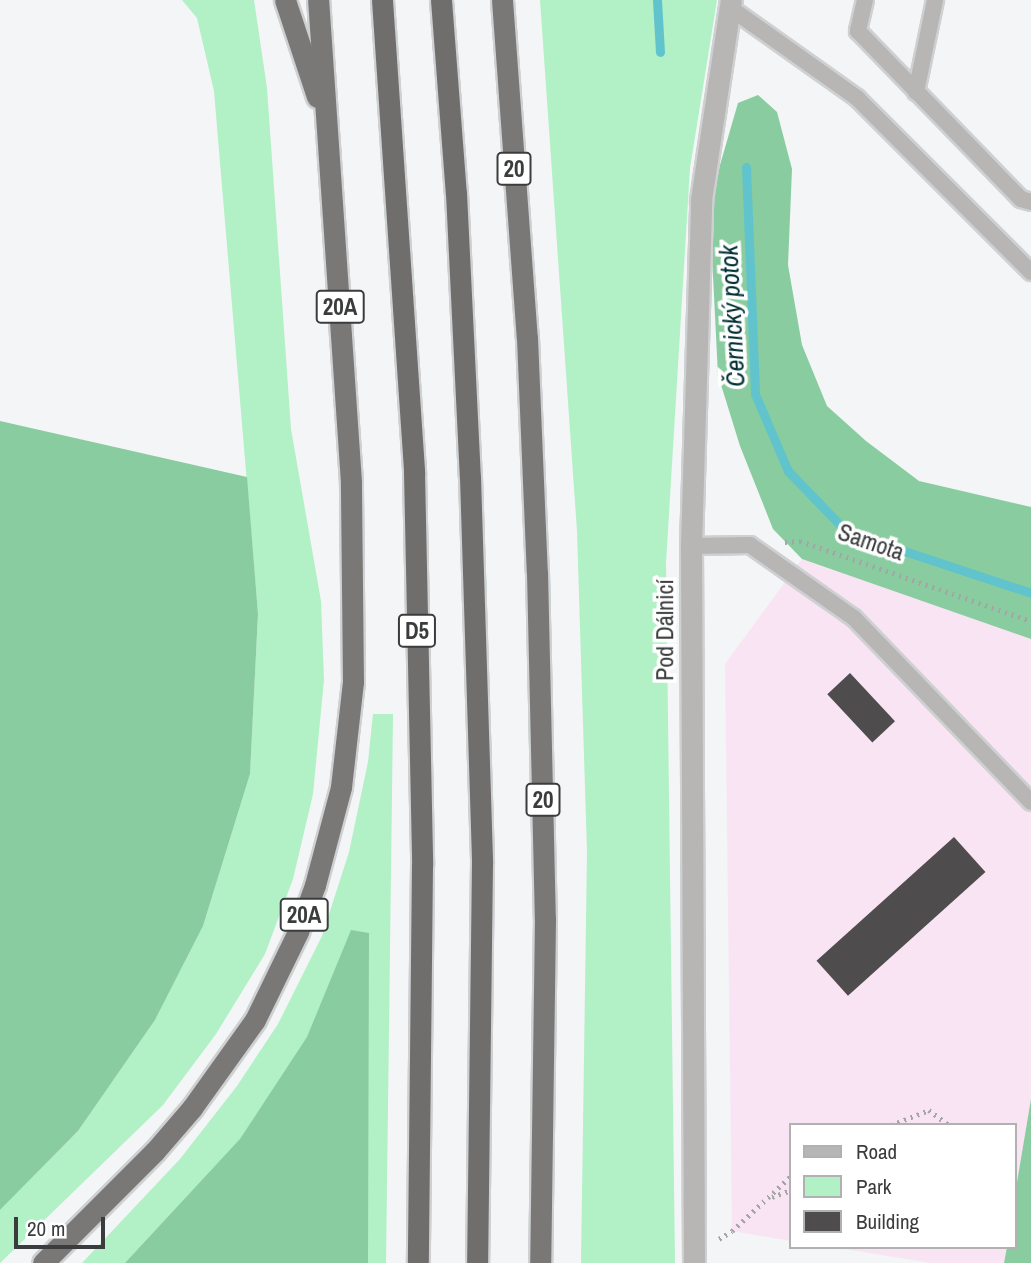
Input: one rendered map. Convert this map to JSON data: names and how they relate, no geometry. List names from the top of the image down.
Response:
{
  "streets": {
    "highway": ["20", "20A", "D5"],
    "street": ["Pod Dálnicí"],
    "path": ["Samota"]
  },
  "water": ["Černický potok"],
  "legend": ["Road", "Park", "Building"],
  "scale_bar": "20 m"
}
